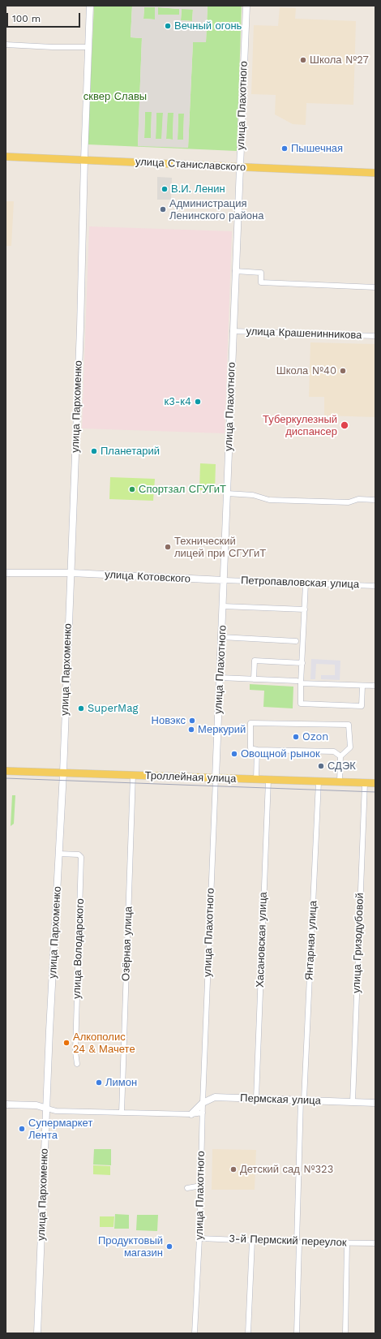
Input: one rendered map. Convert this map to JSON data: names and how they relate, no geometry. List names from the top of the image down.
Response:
{
  "streets": {
    "main road": ["улица Станиславского", "Троллейная улица"],
    "street": [
      "улица Плахотного",
      "улица Крашенинникова",
      "улица Пархоменко",
      "улица Котовского",
      "Петропавловская улица",
      "Хасановская улица",
      "Янтарная улица",
      "улица Гризодубовой",
      "Озёрная улица",
      "улица Володарского",
      "Пермская улица",
      "3-й Пермский переулок"
    ]
  },
  "crossings": [
    ["улица Плахотного", "улица Станиславского"],
    ["улица Плахотного", "улица Крашенинникова"],
    ["улица Плахотного", "улица Котовского"],
    ["улица Плахотного", "Петропавловская улица"],
    ["улица Плахотного", "Троллейная улица"],
    ["улица Плахотного", "Пермская улица"],
    ["улица Плахотного", "3-й Пермский переулок"],
    ["улица Станиславского", "улица Пархоменко"],
    ["улица Пархоменко", "улица Котовского"],
    ["улица Пархоменко", "Троллейная улица"],
    ["улица Пархоменко", "улица Володарского"],
    ["улица Котовского", "Петропавловская улица"],
    ["Троллейная улица", "Хасановская улица"],
    ["Троллейная улица", "Янтарная улица"],
    ["Троллейная улица", "улица Гризодубовой"],
    ["Троллейная улица", "Озёрная улица"],
    ["Хасановская улица", "Пермская улица"],
    ["Янтарная улица", "Пермская улица"],
    ["Янтарная улица", "3-й Пермский переулок"],
    ["улица Гризодубовой", "Пермская улица"]
  ],
  "parks": ["сквер Славы"],
  "places": [
    "Вечный огонь",
    "Школа №27",
    "Пышечная",
    "В.И. Ленин",
    "Администрация Ленинского района",
    "Школа №40",
    "к3-к4",
    "Туберкулезный диспансер",
    "Планетарий",
    "Спортзал СГУГиТ",
    "Технический лицей при СГУГиТ",
    "SuperMag",
    "Новэкс",
    "Меркурий",
    "Ozon",
    "Овощной рынок",
    "СДЭК",
    "Алкополис 24 & Мачете",
    "Лимон",
    "Супермаркет Лента",
    "Детский сад №323",
    "Продуктовый магазин"
  ],
  "scale_bar": "100 m"
}
